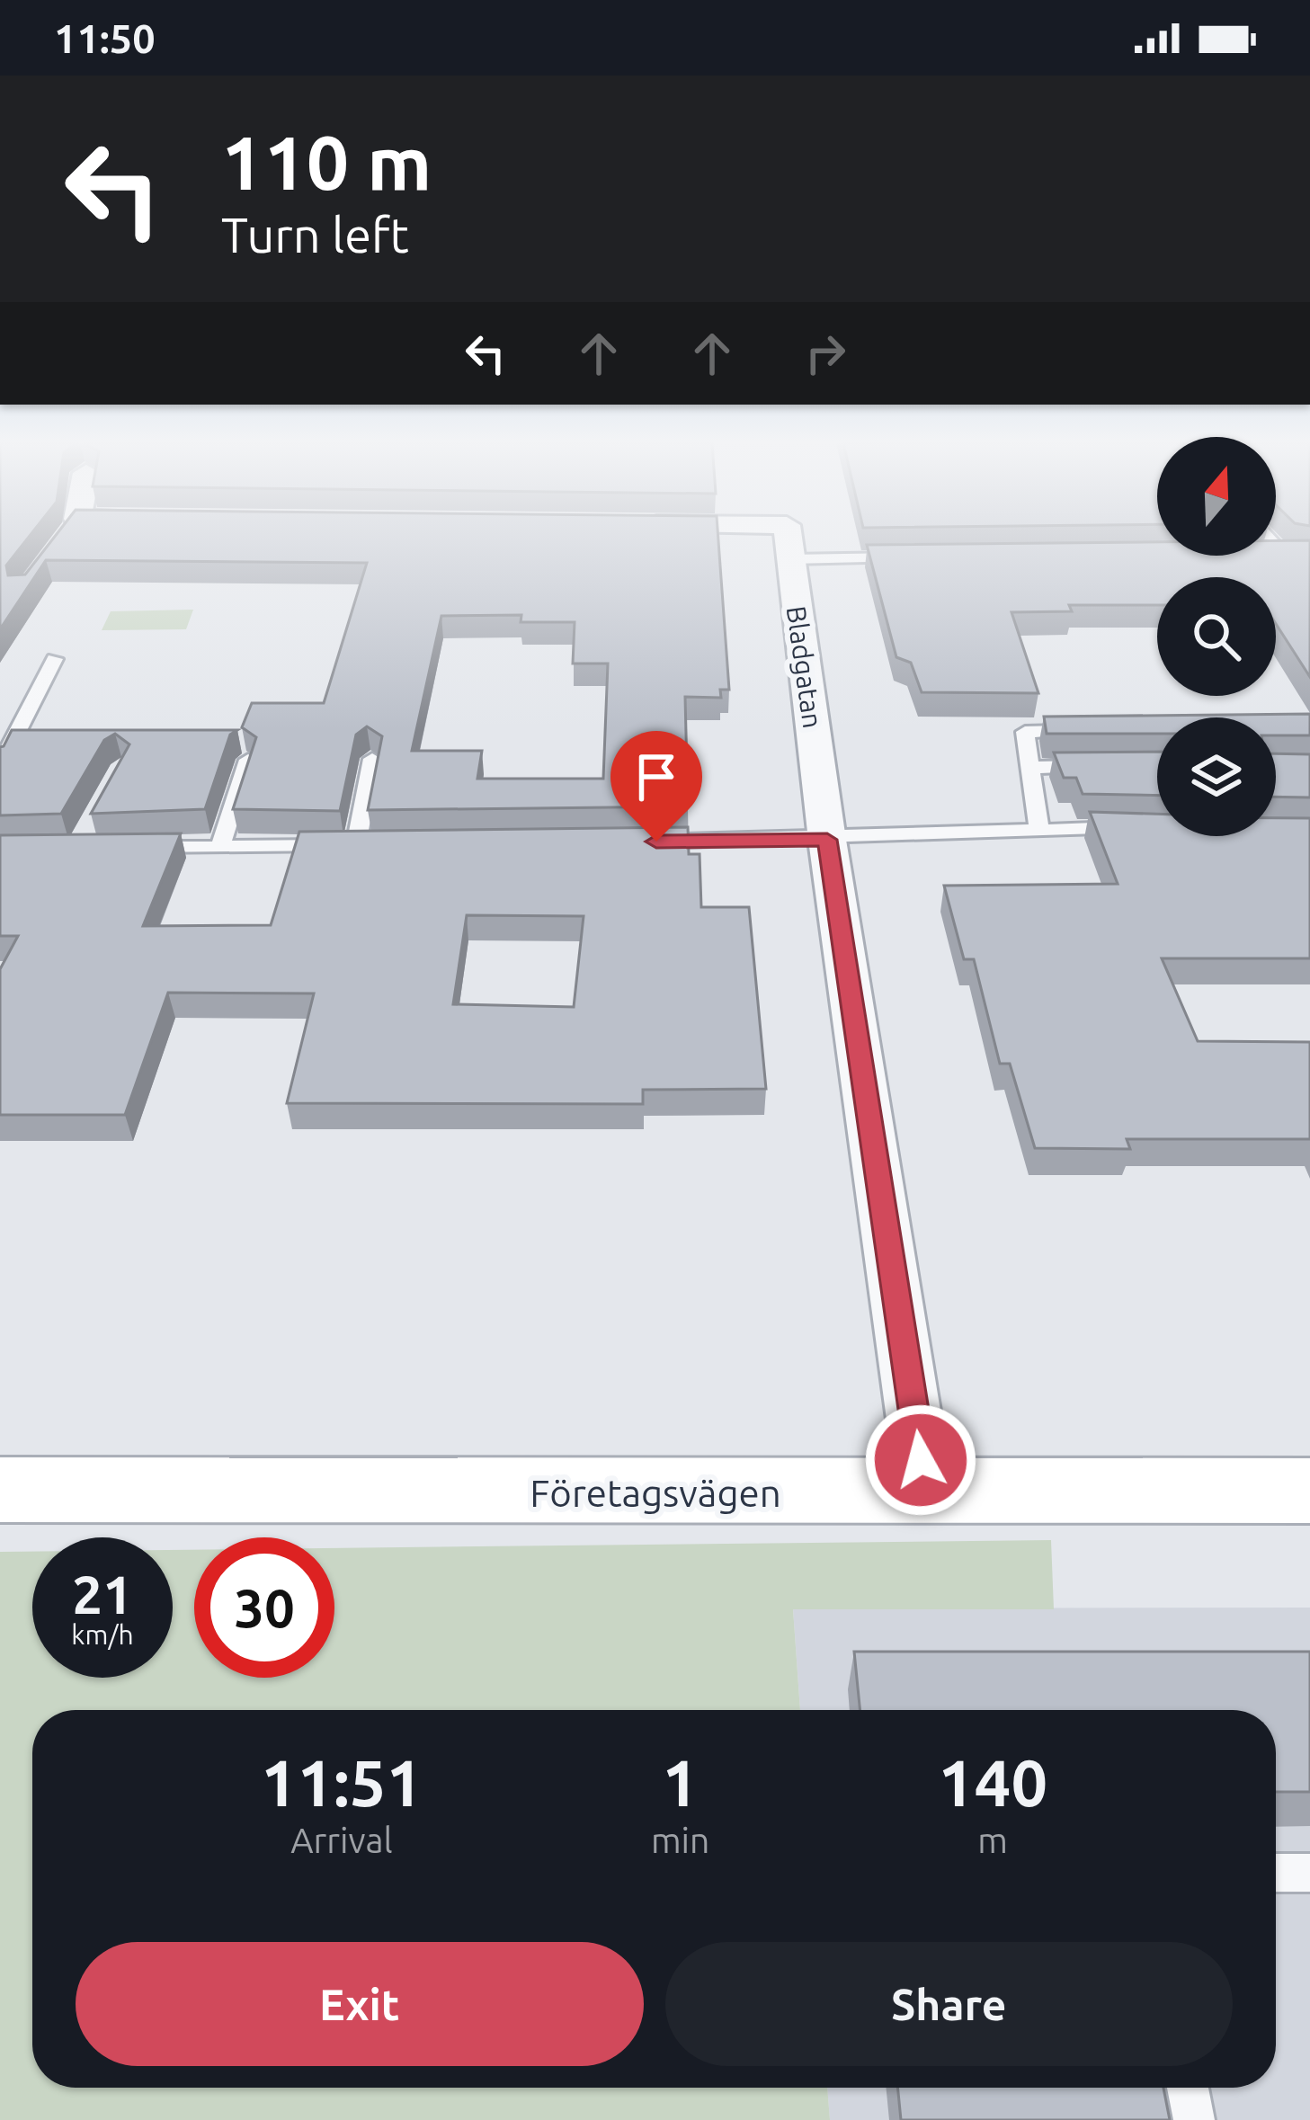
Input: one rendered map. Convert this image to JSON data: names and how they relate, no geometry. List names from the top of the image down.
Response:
{
  "streets": {
    "street": ["Bladgatan", "Företagsvägen"]
  },
  "crossings": [
    ["Bladgatan", "Företagsvägen"]
  ],
  "north": "top",
  "page": {
    "status": "11:50",
    "turn": ["110 m", "Turn left"],
    "speed": "21 km/h",
    "limit": "30",
    "eta": [
      "11:51",
      "Arrival",
      "1",
      "min",
      "140",
      "m"
    ],
    "buttons": ["Exit", "Share"]
  }
}
